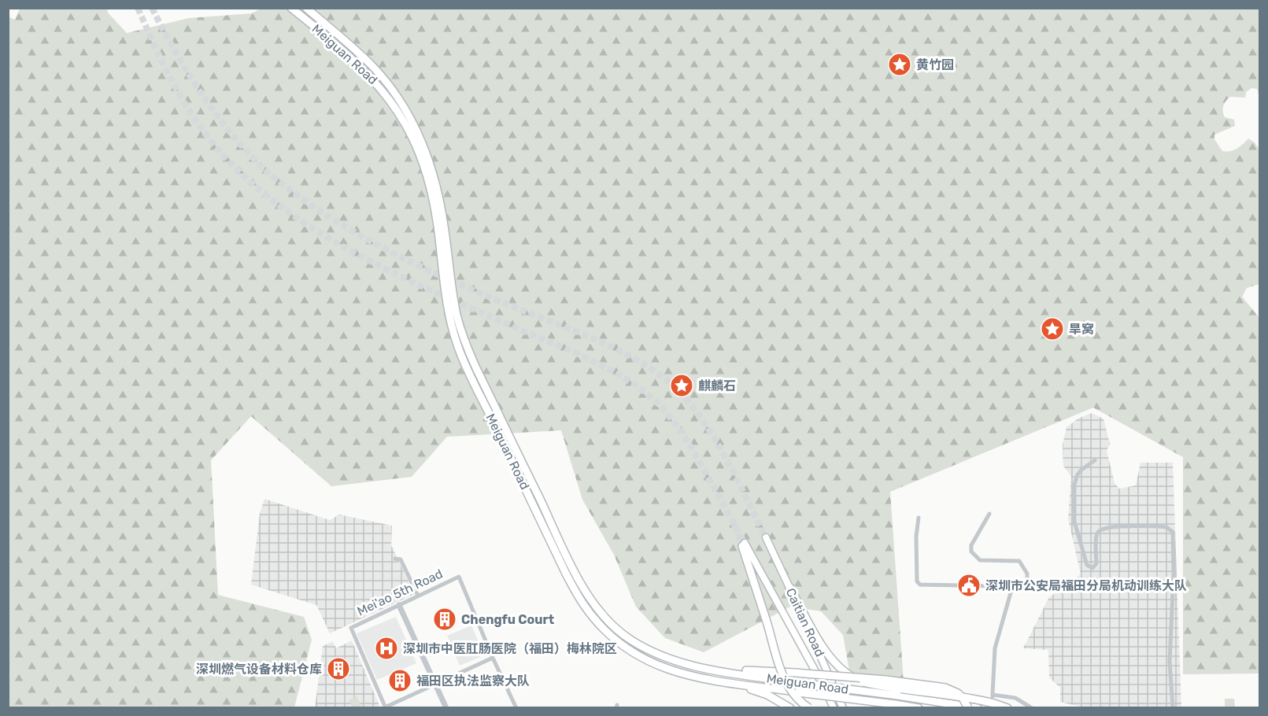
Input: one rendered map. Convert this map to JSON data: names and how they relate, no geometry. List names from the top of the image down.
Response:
{
  "streets": {
    "highway": ["Meiguan Road"],
    "main road": ["Caitian Road"],
    "street": ["Mei'ao 5th Road"]
  },
  "places": {
    "place": ["黄竹园", "旱窝", "麒麟石"],
    "public building": ["深圳市公安局福田分局机动训练大队"],
    "building": ["Chengfu Court", "深圳燃气设备材料仓库", "福田区执法监察大队"],
    "hospital": ["深圳市中医肛肠医院（福田）梅林院区"]
  }
}
